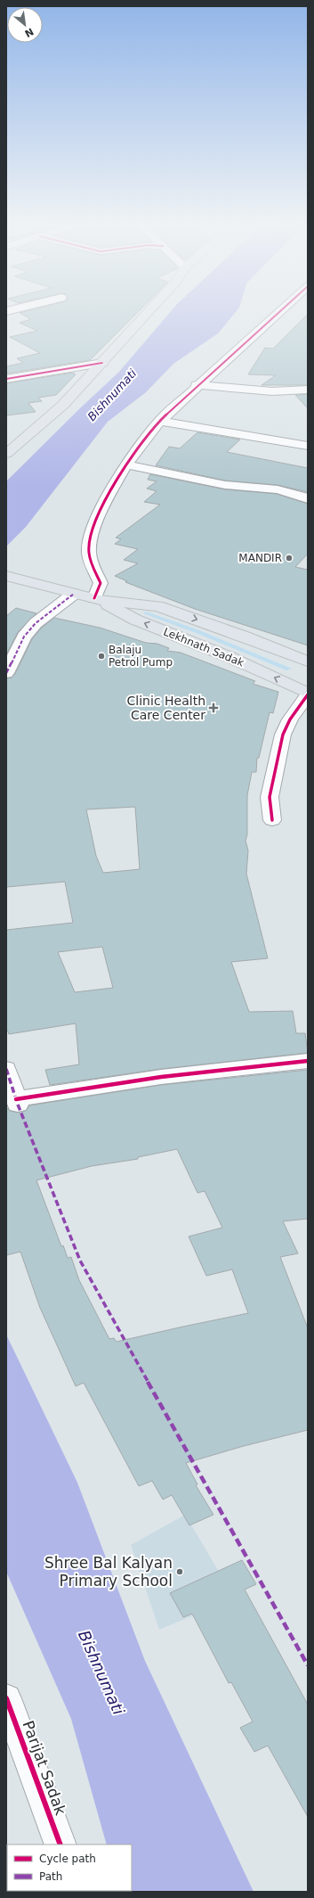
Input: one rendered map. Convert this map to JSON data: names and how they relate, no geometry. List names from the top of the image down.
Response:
{
  "streets": {
    "main road": ["Lekhnath Sadak"],
    "street": ["Parijat Sadak"]
  },
  "water": ["Bishnumati"],
  "places": {
    "other": ["MANDIR", "Balaju Petrol Pump", "Shree Bal Kalyan Primary School"],
    "health": ["Clinic Health Care Center"]
  },
  "legend": ["Cycle path", "Path"],
  "north": "bottom right"
}
